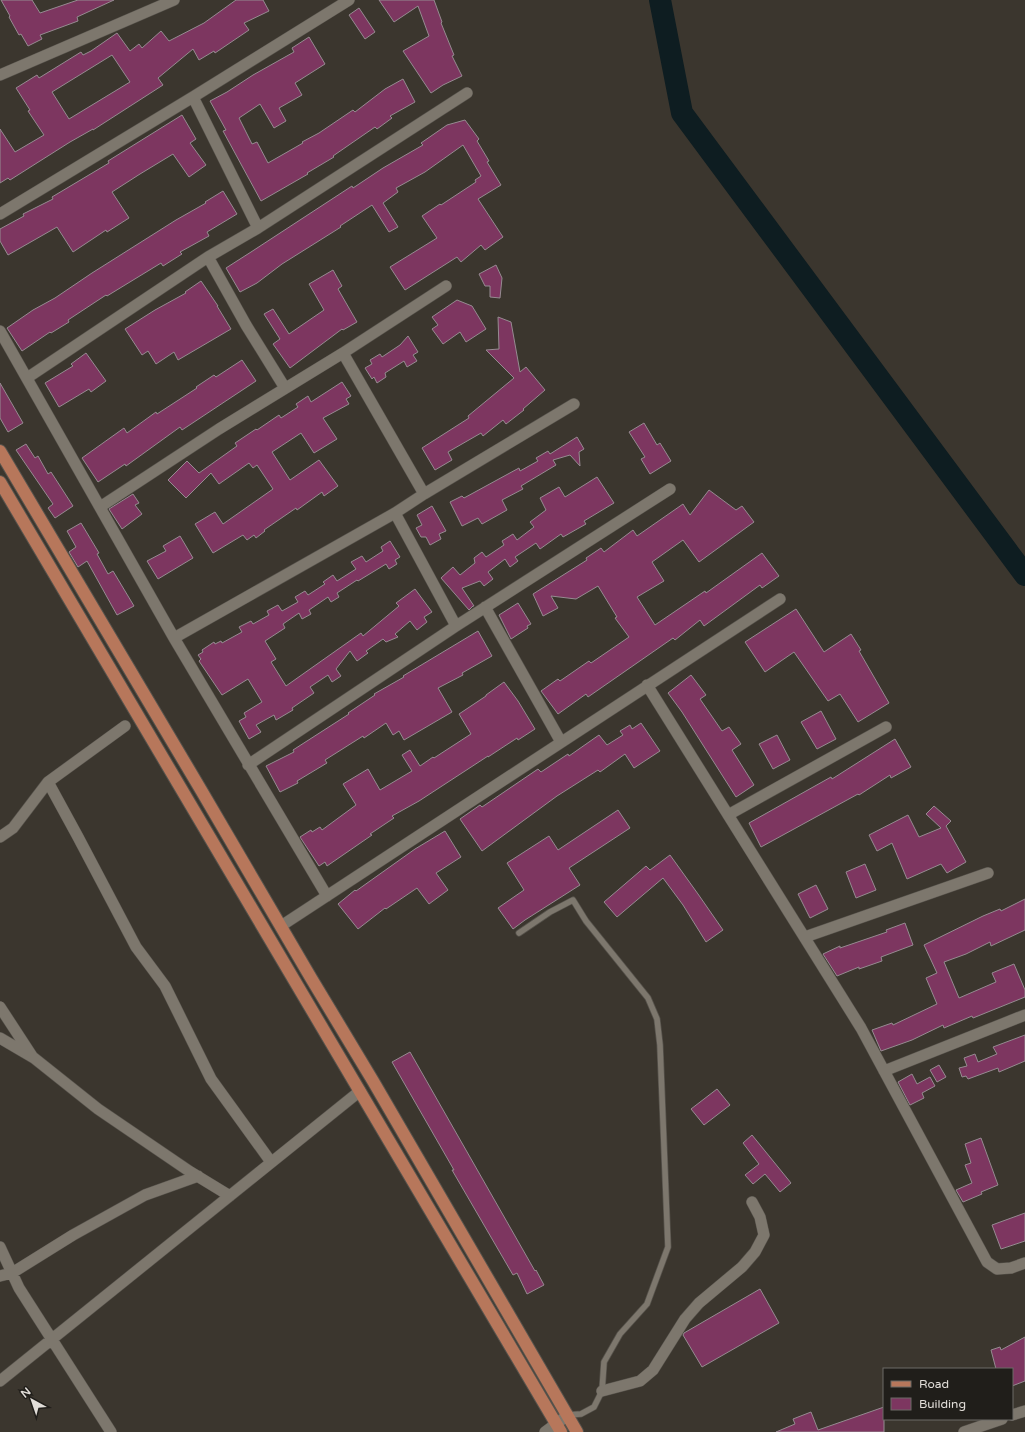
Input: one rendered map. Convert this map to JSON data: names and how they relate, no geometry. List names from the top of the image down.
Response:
{
  "legend": ["Road", "Building"],
  "north": "top left"
}
